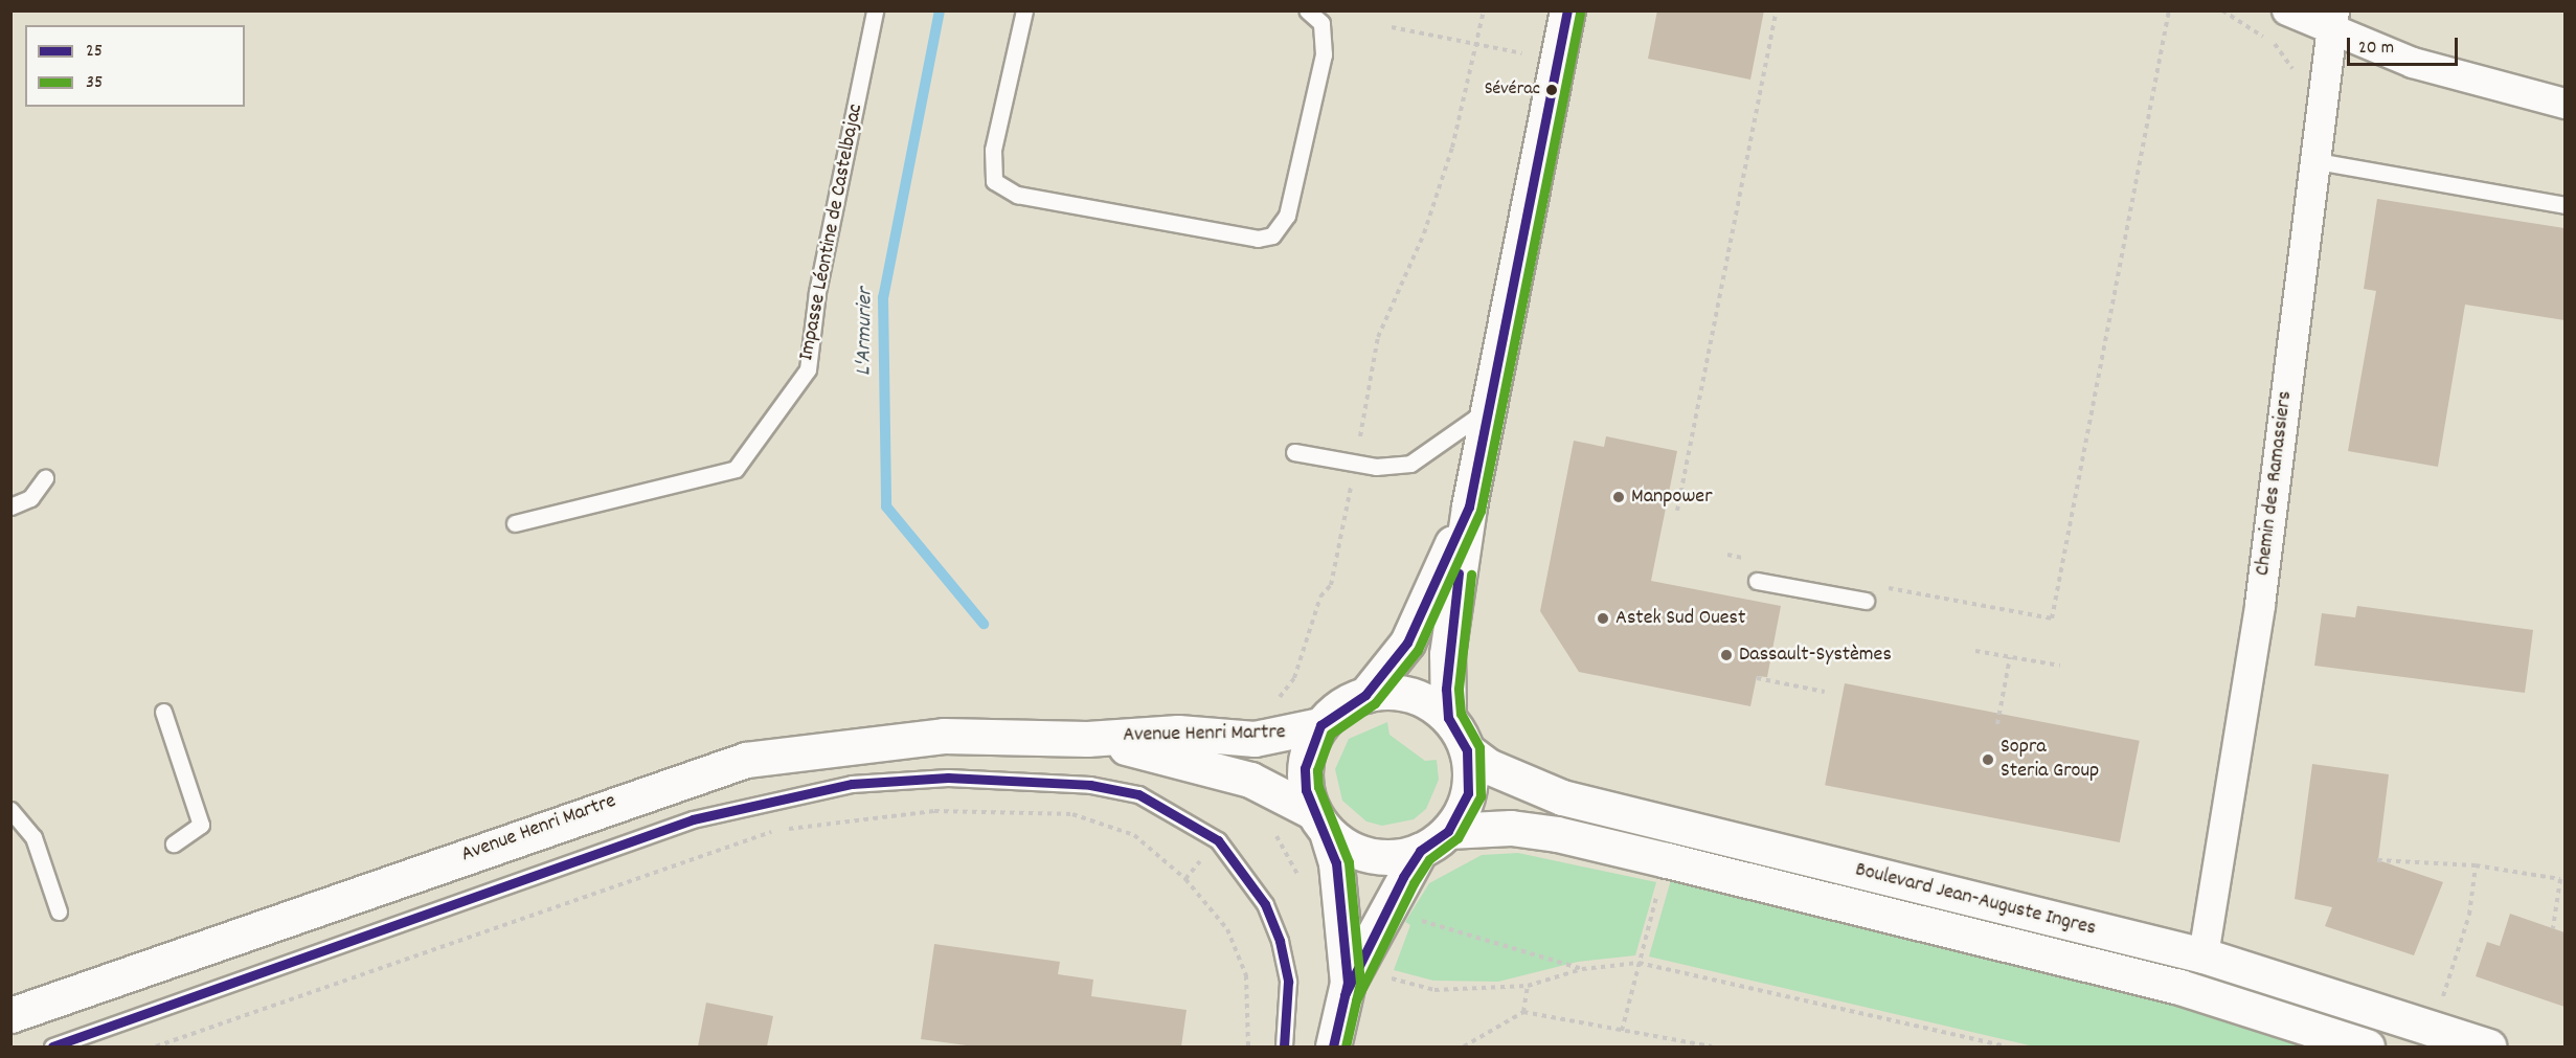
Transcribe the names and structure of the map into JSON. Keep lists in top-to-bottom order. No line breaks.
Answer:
{"streets":{"main road":["Avenue Henri Martre","Boulevard Jean-Auguste Ingres"],"street":["Chemin des Ramassiers"],"lane":["Impasse Léontine de Castelbajac"]},"crossings":[["Chemin des Ramassiers","Boulevard Jean-Auguste Ingres"],["Avenue Henri Martre","Boulevard Jean-Auguste Ingres"]],"water":["L'Armurier"],"places":["Sévérac","Manpower","Astek Sud Ouest","Dassault-Systèmes","Sopra Steria Group"],"lines":["transit line 25","transit line 35"],"legend":["25","35"],"scale_bar":"20 m"}
